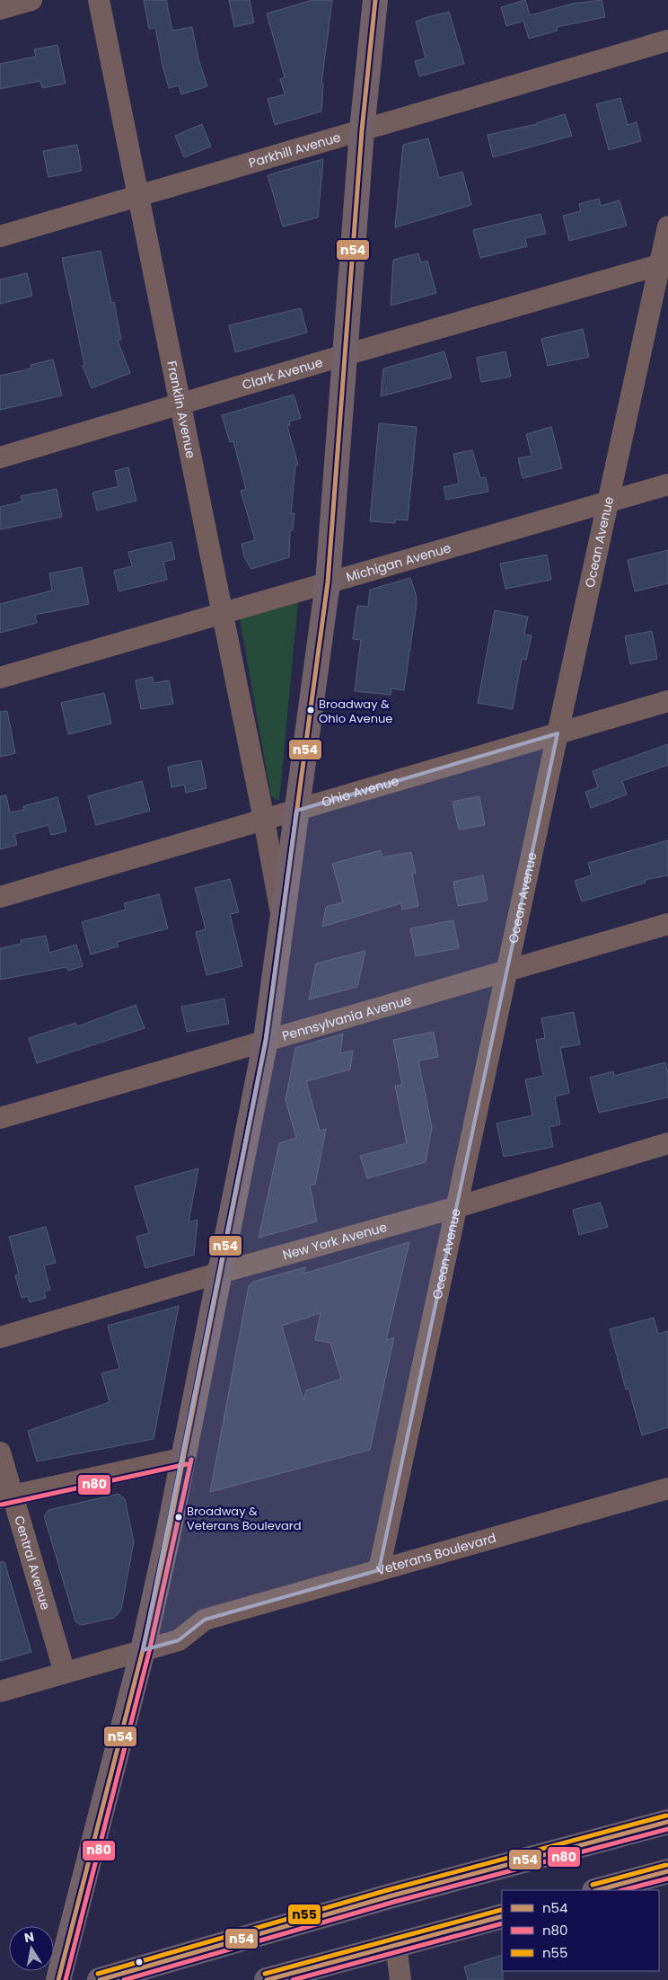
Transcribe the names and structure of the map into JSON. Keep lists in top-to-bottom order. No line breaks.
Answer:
{"streets":{"street":["Parkhill Avenue","Clark Avenue","Franklin Avenue","Ocean Avenue","Michigan Avenue","Ohio Avenue","Pennsylvania Avenue","New York Avenue","Veterans Boulevard","Central Avenue"]},"crossings":[["Parkhill Avenue","Franklin Avenue"],["Clark Avenue","Franklin Avenue"],["Clark Avenue","Ocean Avenue"],["Franklin Avenue","Michigan Avenue"],["Franklin Avenue","Ohio Avenue"],["Ocean Avenue","Michigan Avenue"],["Ocean Avenue","Ohio Avenue"],["Ocean Avenue","Pennsylvania Avenue"],["Ocean Avenue","New York Avenue"],["Ocean Avenue","Veterans Boulevard"]],"places":["Broadway & Ohio Avenue","Broadway & Veterans Boulevard"],"lines":["transit line n54","transit line n80","transit line n55"],"legend":["n54","n80","n55"],"north":"top"}
